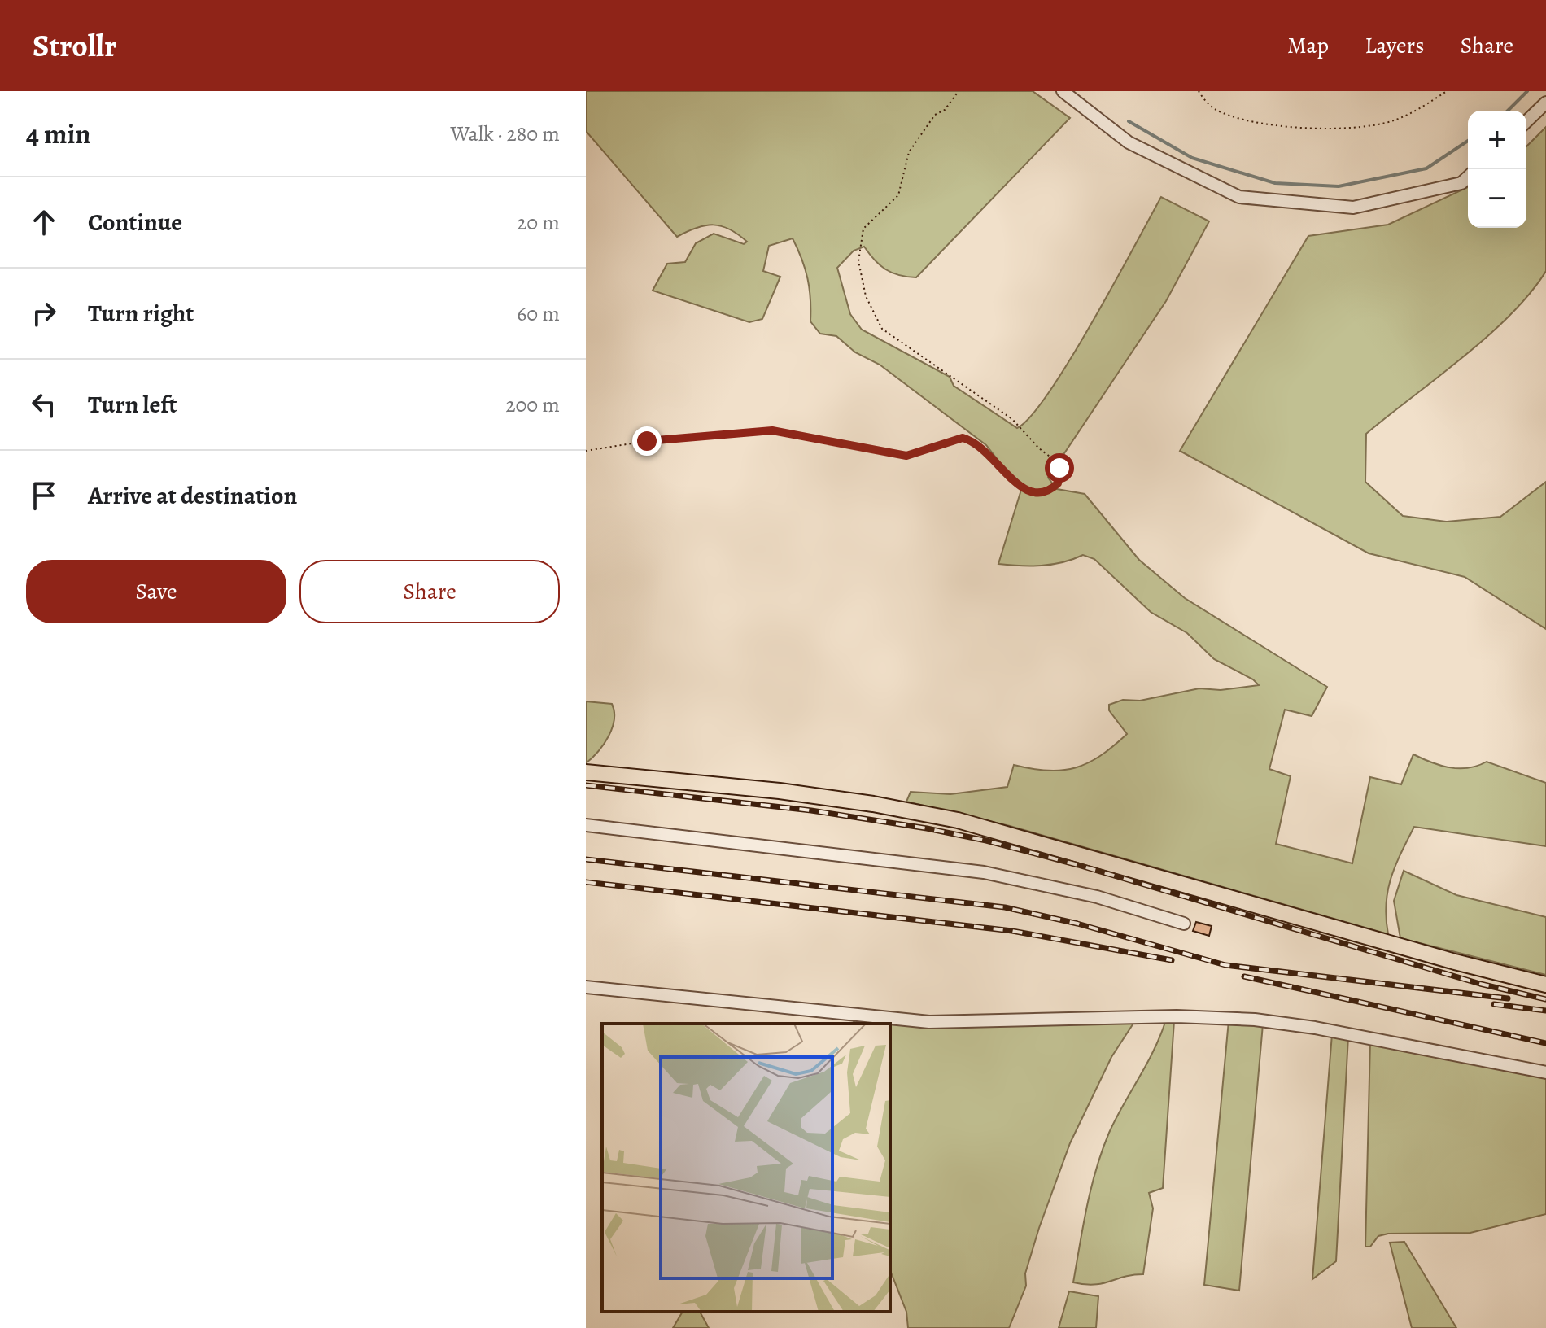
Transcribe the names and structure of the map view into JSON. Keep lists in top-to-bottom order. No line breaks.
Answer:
{"page":{"header":"Strollr","nav":["Map","Layers","Share"],"heading":["4 min","Walk · 280 m"],"map_buttons":["+","−"],"list":[["Continue","20 m"],["Turn right","60 m"],["Turn left","200 m"],"Arrive at destination"],"buttons":["Save","Share"]}}
